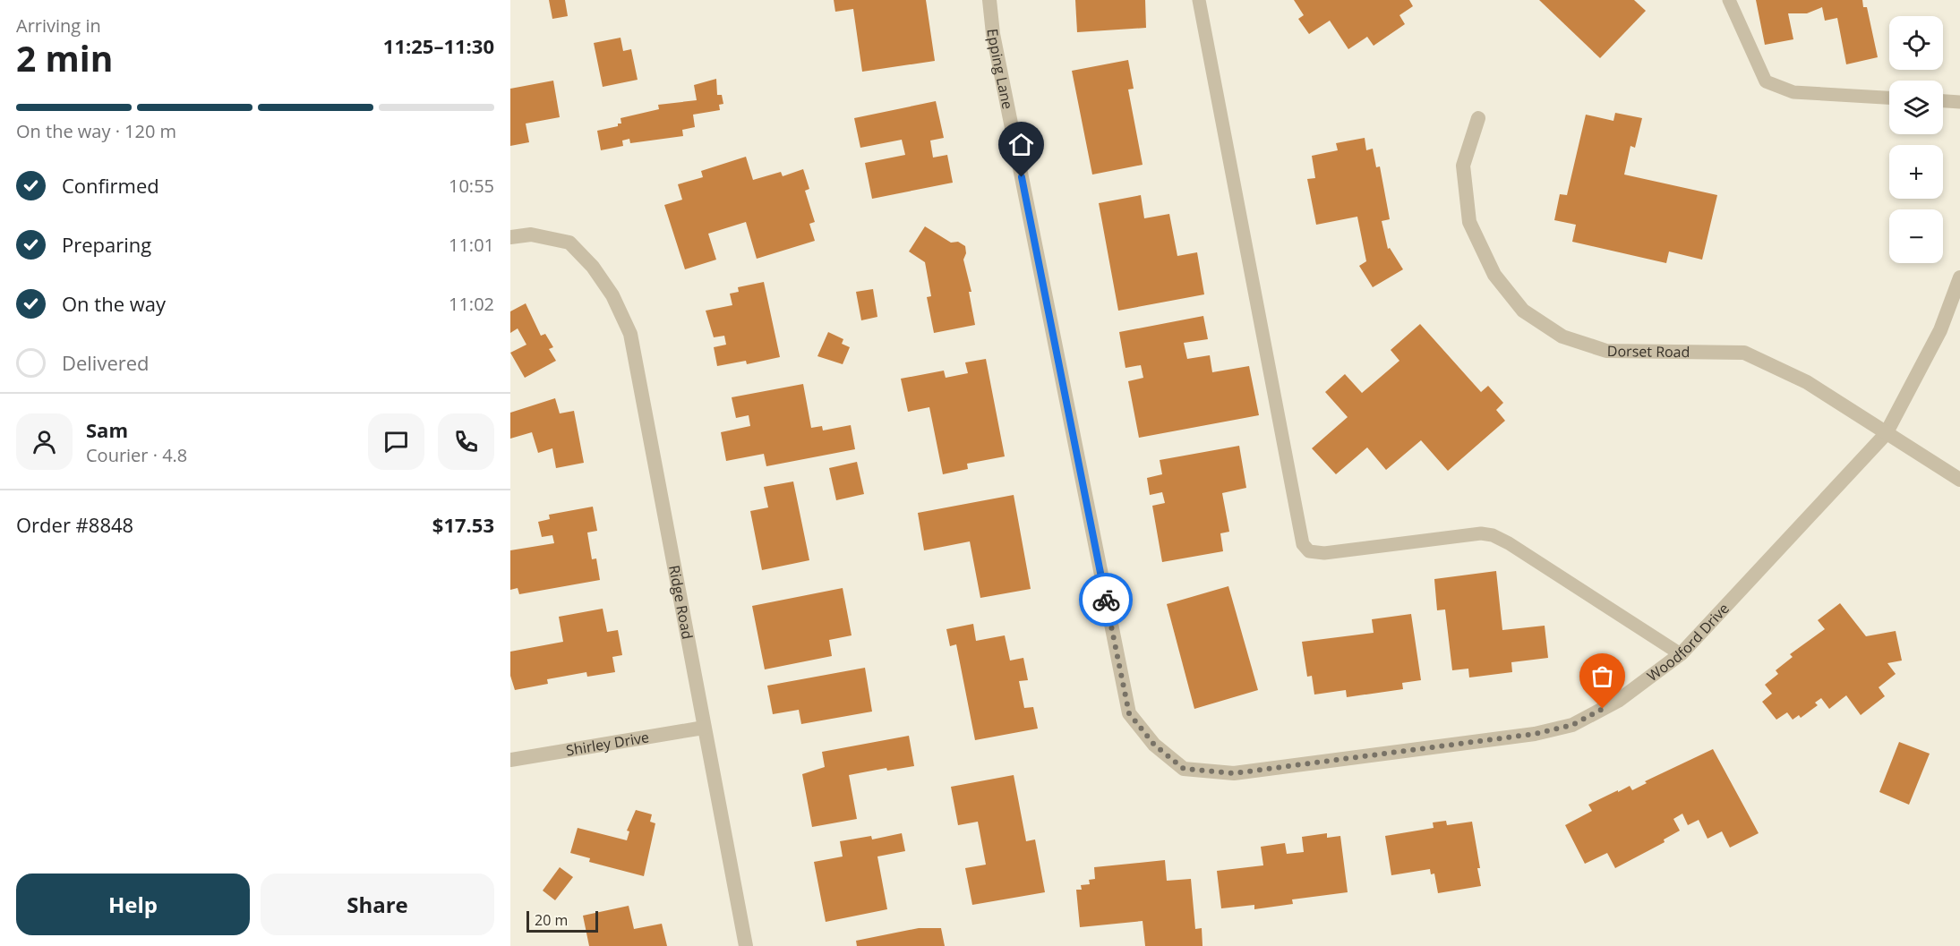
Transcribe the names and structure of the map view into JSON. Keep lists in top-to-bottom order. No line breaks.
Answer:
{"streets":{"street":["Epping Lane","Dorset Road","Ridge Road","Woodford Drive","Shirley Drive"]},"crossings":[["Epping Lane","Woodford Drive"],["Dorset Road","Woodford Drive"],["Ridge Road","Shirley Drive"]],"scale_bar":"20 m","page":{"heading":["2 min","Arriving in","11:25–11:30"],"panel":["Sam","Courier · 4.8","Order #8848","$17.53"],"map_buttons":["+","−"],"bar":"On the way · 120 m","list":[["Confirmed","10:55"],["Preparing","11:01"],["On the way","11:02"],"Delivered"],"buttons":["Help","Share"],"scale":"20 m"}}
